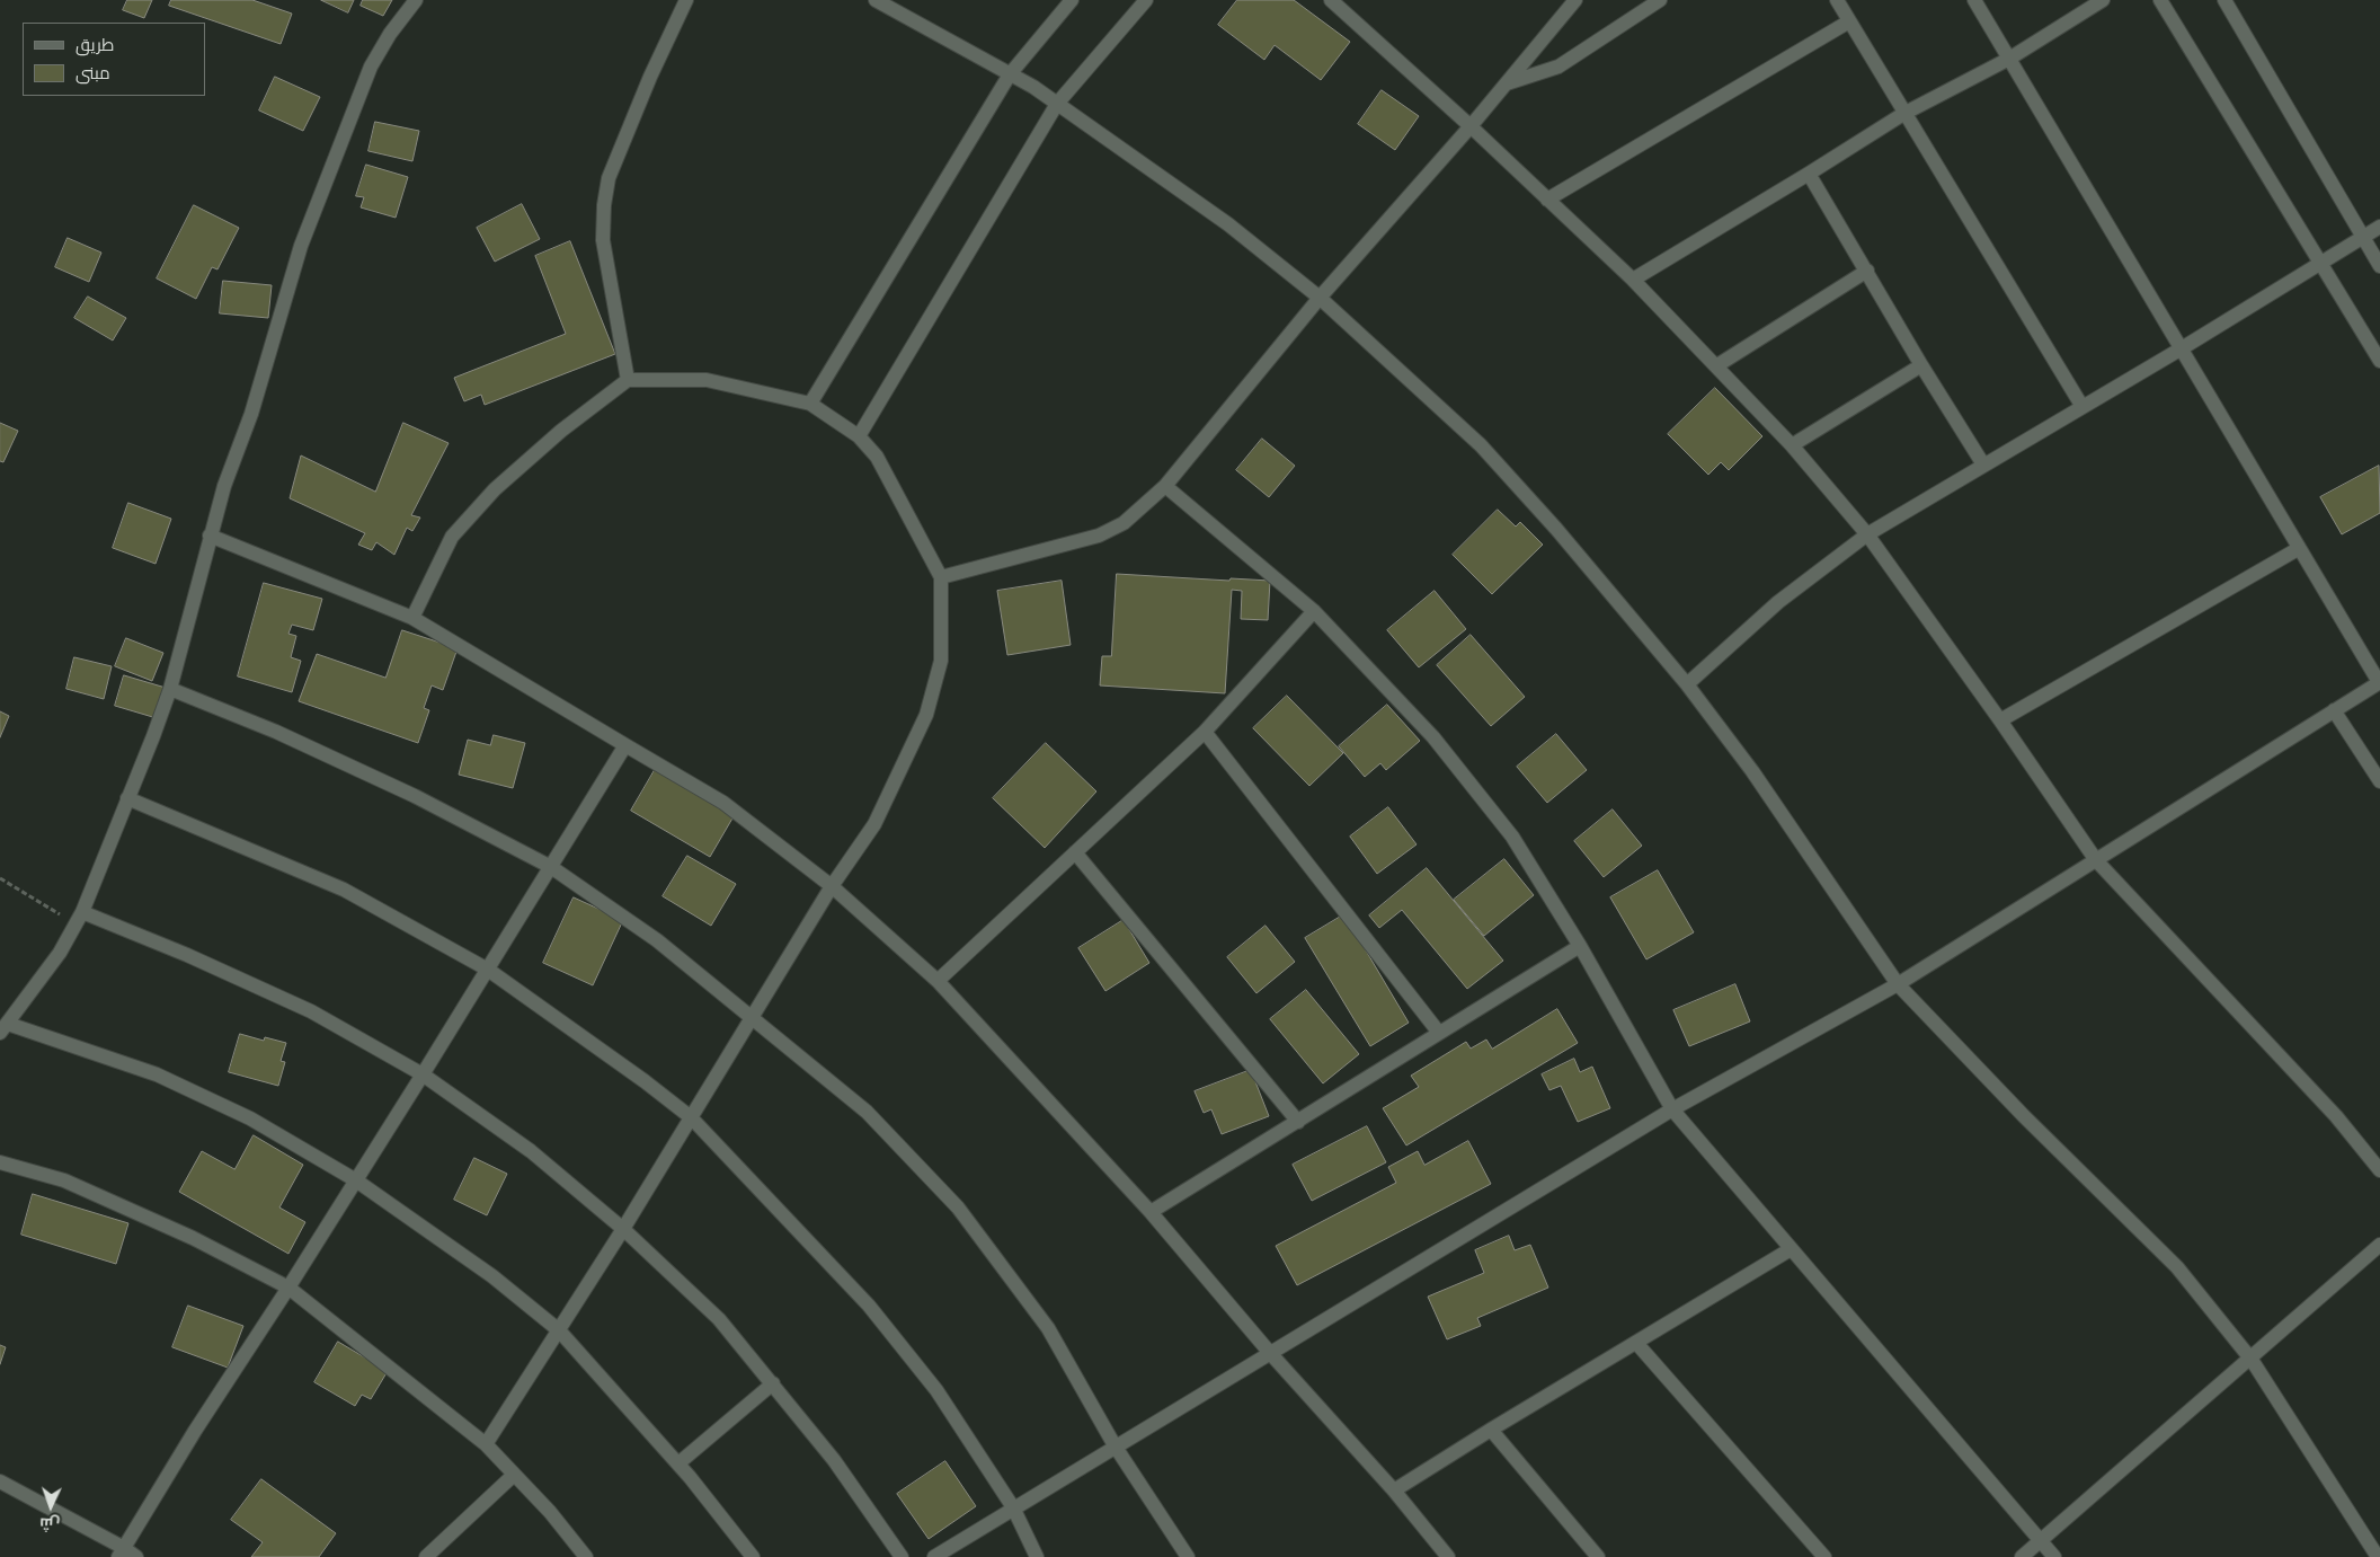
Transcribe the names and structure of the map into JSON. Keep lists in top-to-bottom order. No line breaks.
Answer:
{"legend":["طريق","مبنى"],"north":"bottom"}
